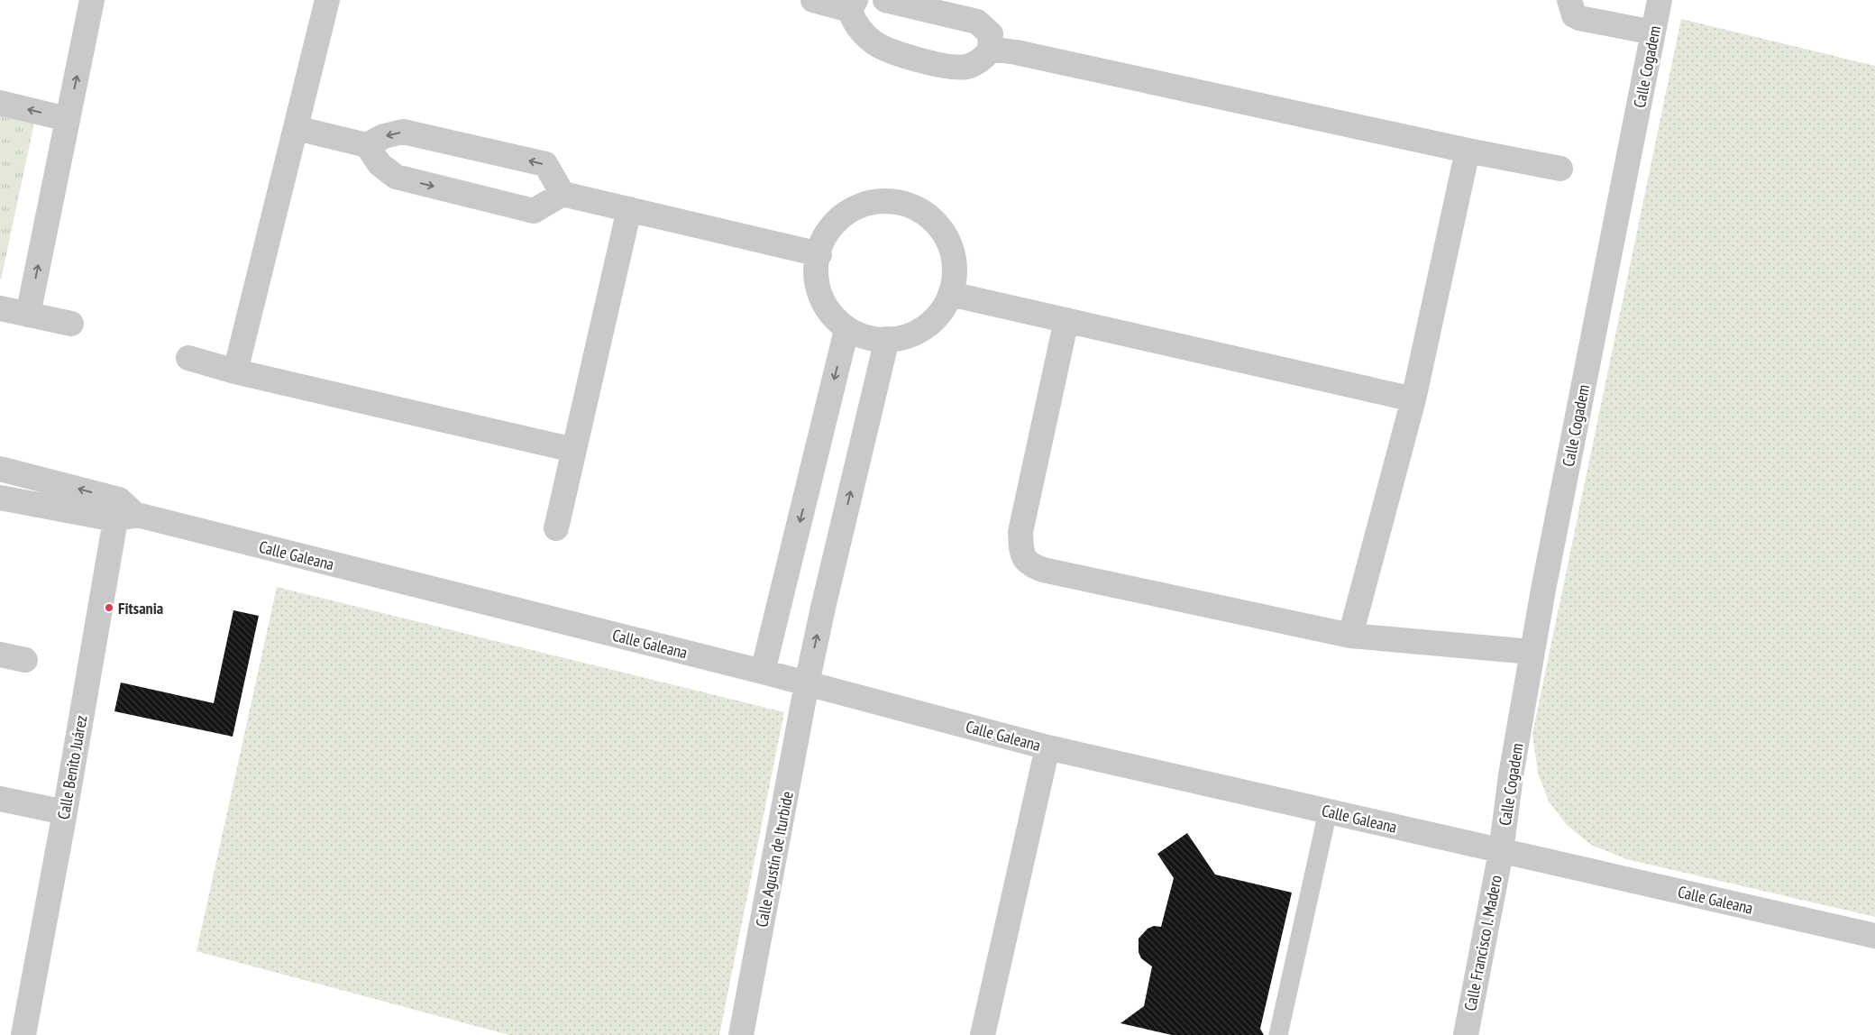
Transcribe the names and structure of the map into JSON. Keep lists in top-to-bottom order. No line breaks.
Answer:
{"streets":{"street":["Calle Cogadem","Calle Galeana","Calle Benito Juárez","Calle Agustín de Iturbide","Calle Francisco I. Madero"]},"crossings":[["Calle Cogadem","Calle Galeana"],["Calle Cogadem","Calle Francisco I. Madero"],["Calle Galeana","Calle Benito Juárez"],["Calle Galeana","Calle Agustín de Iturbide"],["Calle Galeana","Calle Francisco I. Madero"]],"places":["Fitsania"]}
